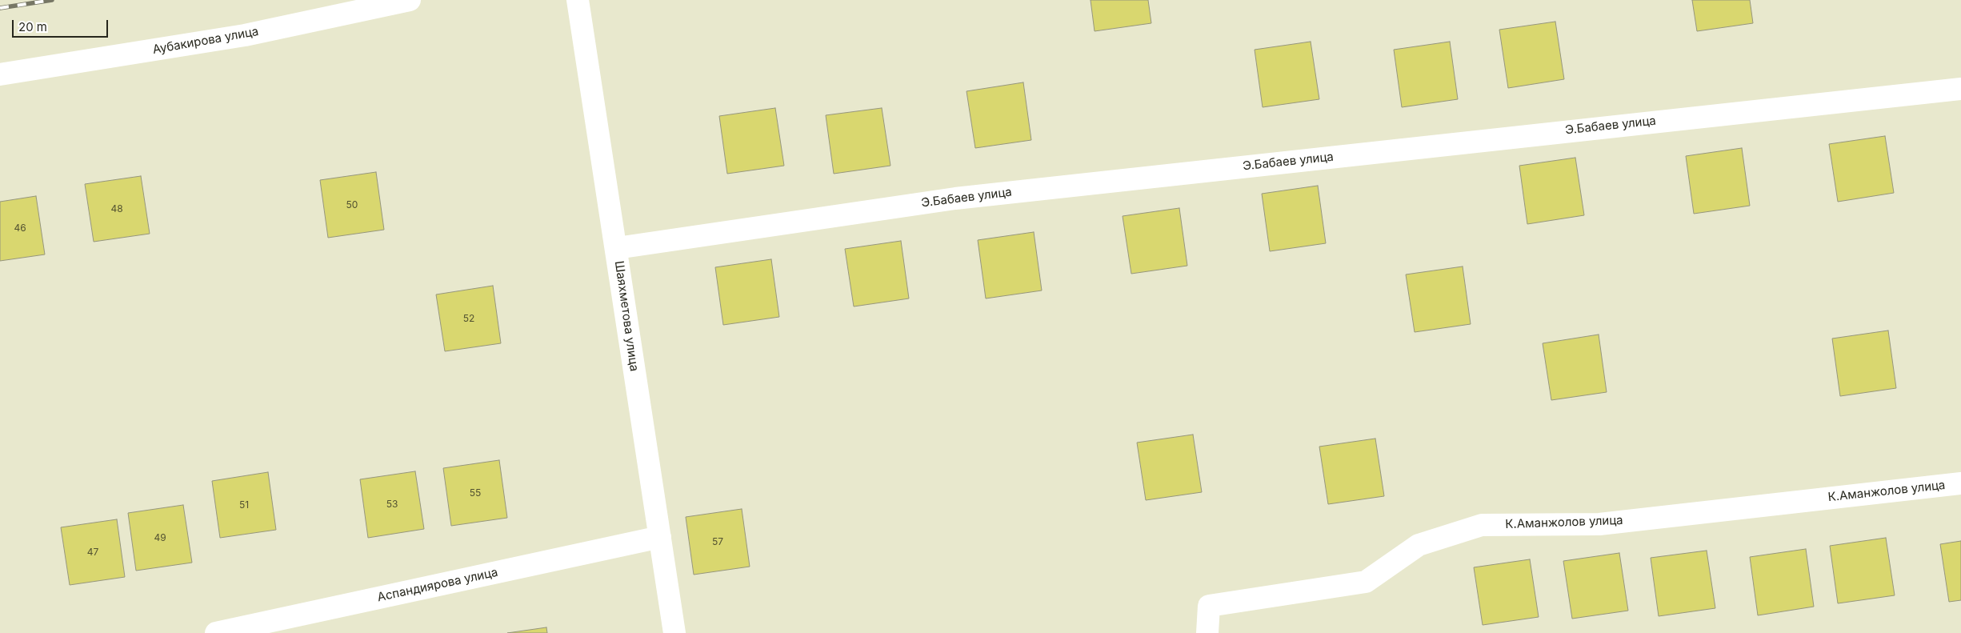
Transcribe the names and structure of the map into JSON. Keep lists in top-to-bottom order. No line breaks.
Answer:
{"streets":{"street":["Аубакирова улица","Э.Бабаев улица","Шаяхметова улица","К.Аманжолов улица","Аспандиярова улица"]},"crossings":[["Э.Бабаев улица","Шаяхметова улица"],["Шаяхметова улица","Аспандиярова улица"]],"house_numbers":["50","48","46","52","55","53","51","49","57","47"],"scale_bar":"20 m"}
